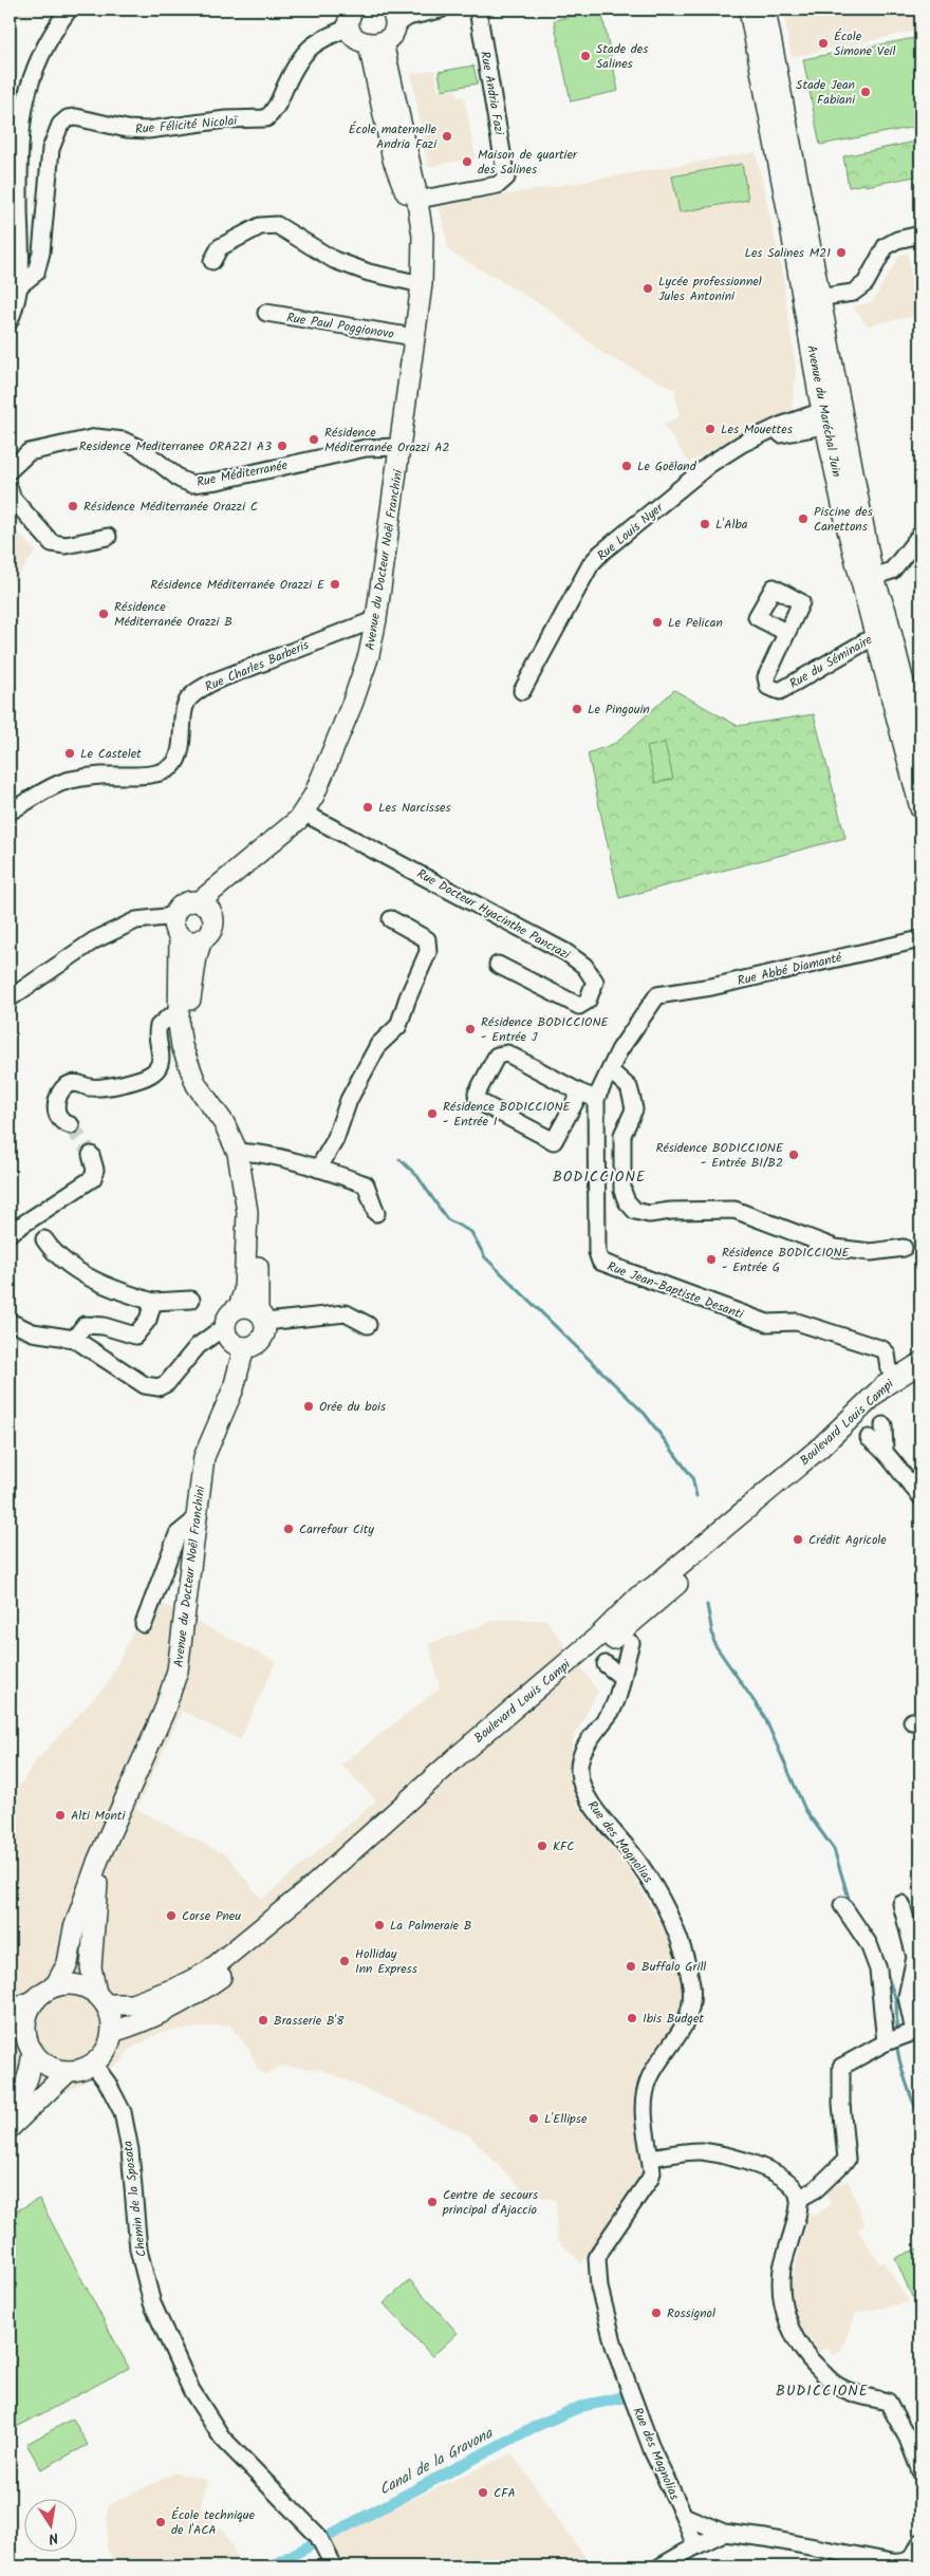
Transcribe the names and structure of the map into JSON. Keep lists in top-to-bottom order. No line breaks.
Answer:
{"streets":{"main road":["Avenue du Maréchal Juin","Avenue du Docteur Noël Franchini","Boulevard Louis Campi"],"street":["Rue Andria Fazi","Rue Félicité Nicolaï","Rue Paul Poggionovo","Rue Méditerranée","Rue Louis Nyer","Rue du Séminaire","Rue Charles Barberis","Rue Docteur Hyacinthe Pancrazi","Rue Abbé Diamanté","Rue Jean-Baptiste Desanti","Rue des Magnolias","Chemin de la Sposata"]},"crossings":[["Rue Andria Fazi","Avenue du Docteur Noël Franchini"],["Rue Paul Poggionovo","Avenue du Docteur Noël Franchini"],["Avenue du Maréchal Juin","Rue Louis Nyer"],["Avenue du Maréchal Juin","Rue du Séminaire"],["Rue Méditerranée","Avenue du Docteur Noël Franchini"],["Avenue du Docteur Noël Franchini","Rue Charles Barberis"],["Avenue du Docteur Noël Franchini","Rue Docteur Hyacinthe Pancrazi"],["Avenue du Docteur Noël Franchini","Boulevard Louis Campi"],["Avenue du Docteur Noël Franchini","Chemin de la Sposata"],["Rue Abbé Diamanté","Rue Jean-Baptiste Desanti"],["Boulevard Louis Campi","Chemin de la Sposata"]],"districts":["BODICCIONE","BUDICCIONE"],"water":["Canal de la Gravona"],"places":["École Simone Veil","Stade des Salines","Stade Jean Fabiani","École maternelle Andria Fazi","Maison de quartier des Salines","Les Salines M21","Lycée professionnel Jules Antonini","Les Mouettes","Résidence Méditerranée Orazzi A2","Residence Mediterranee ORAZZI A3","Le Goëland","Résidence Méditerranée Orazzi C","Piscine des Canettons","L'Alba","Résidence Méditerranée Orazzi E","Résidence Méditerranée Orazzi B","Le Pelican","Le Pingouin","Le Castelet","Les Narcisses","Résidence BODICCIONE - Entrée J","Résidence BODICCIONE - Entrée I","Résidence BODICCIONE - Entrée B1/B2","Résidence BODICCIONE - Entrée G","Orée du bois","Carrefour City","Crédit Agricole","Alti Monti","KFC","Corse Pneu","La Palmeraie B","Holliday Inn Express","Buffalo Grill","Ibis Budget","Brasserie B'8","L'Ellipse","Centre de secours principal d'Ajaccio","Rossignol","CFA","École technique de l'ACA"],"north":"bottom"}
